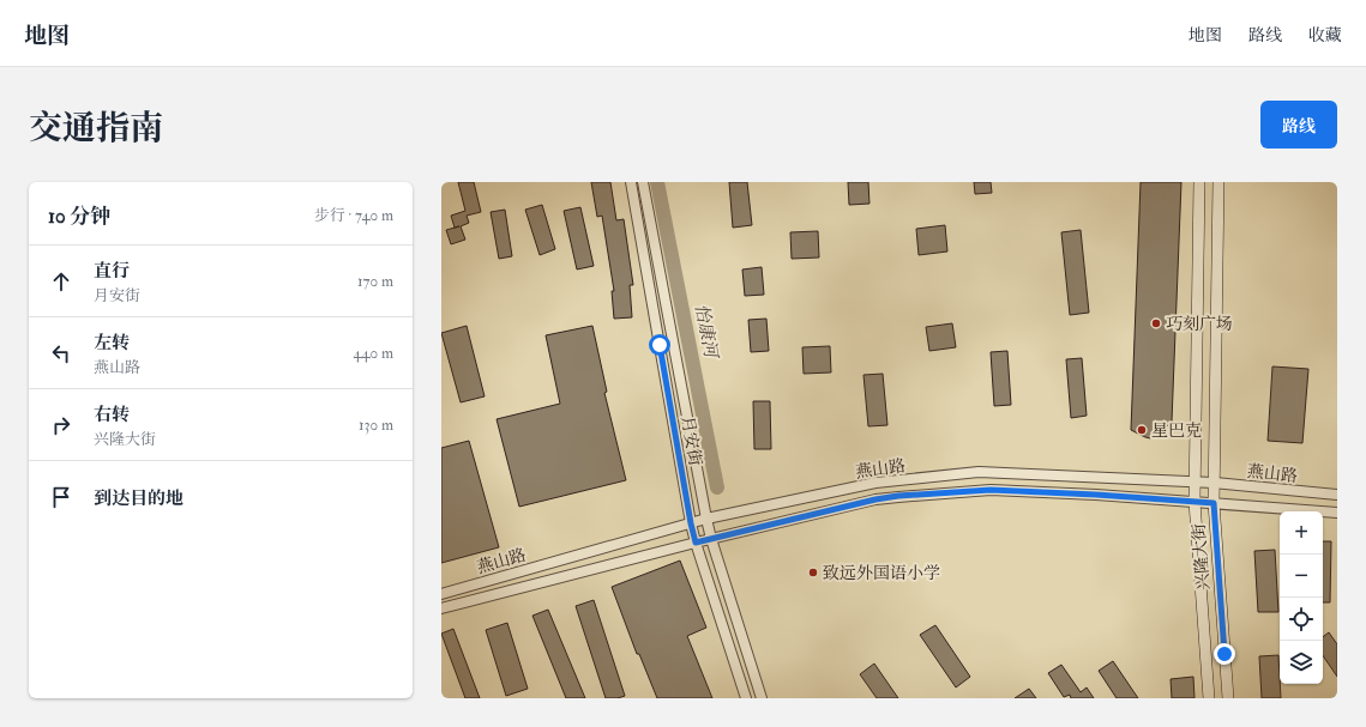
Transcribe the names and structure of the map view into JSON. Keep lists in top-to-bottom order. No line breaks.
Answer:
{"streets":{"main road":["兴隆大街"],"street":["月安街","燕山路"]},"crossings":[["月安街","燕山路"],["燕山路","兴隆大街"]],"water":["怡康河"],"places":["巧刻广场","星巴克","致远外国语小学"],"page":{"header":"地图","nav":["地图","路线","收藏"],"title":"交通指南","buttons":"路线","heading":["10 分钟","步行 · 740 m"],"list":[["直行","月安街","170 m"],["左转","燕山路","440 m"],["右转","兴隆大街","130 m"],"到达目的地"],"map_buttons":["+","−"]}}
